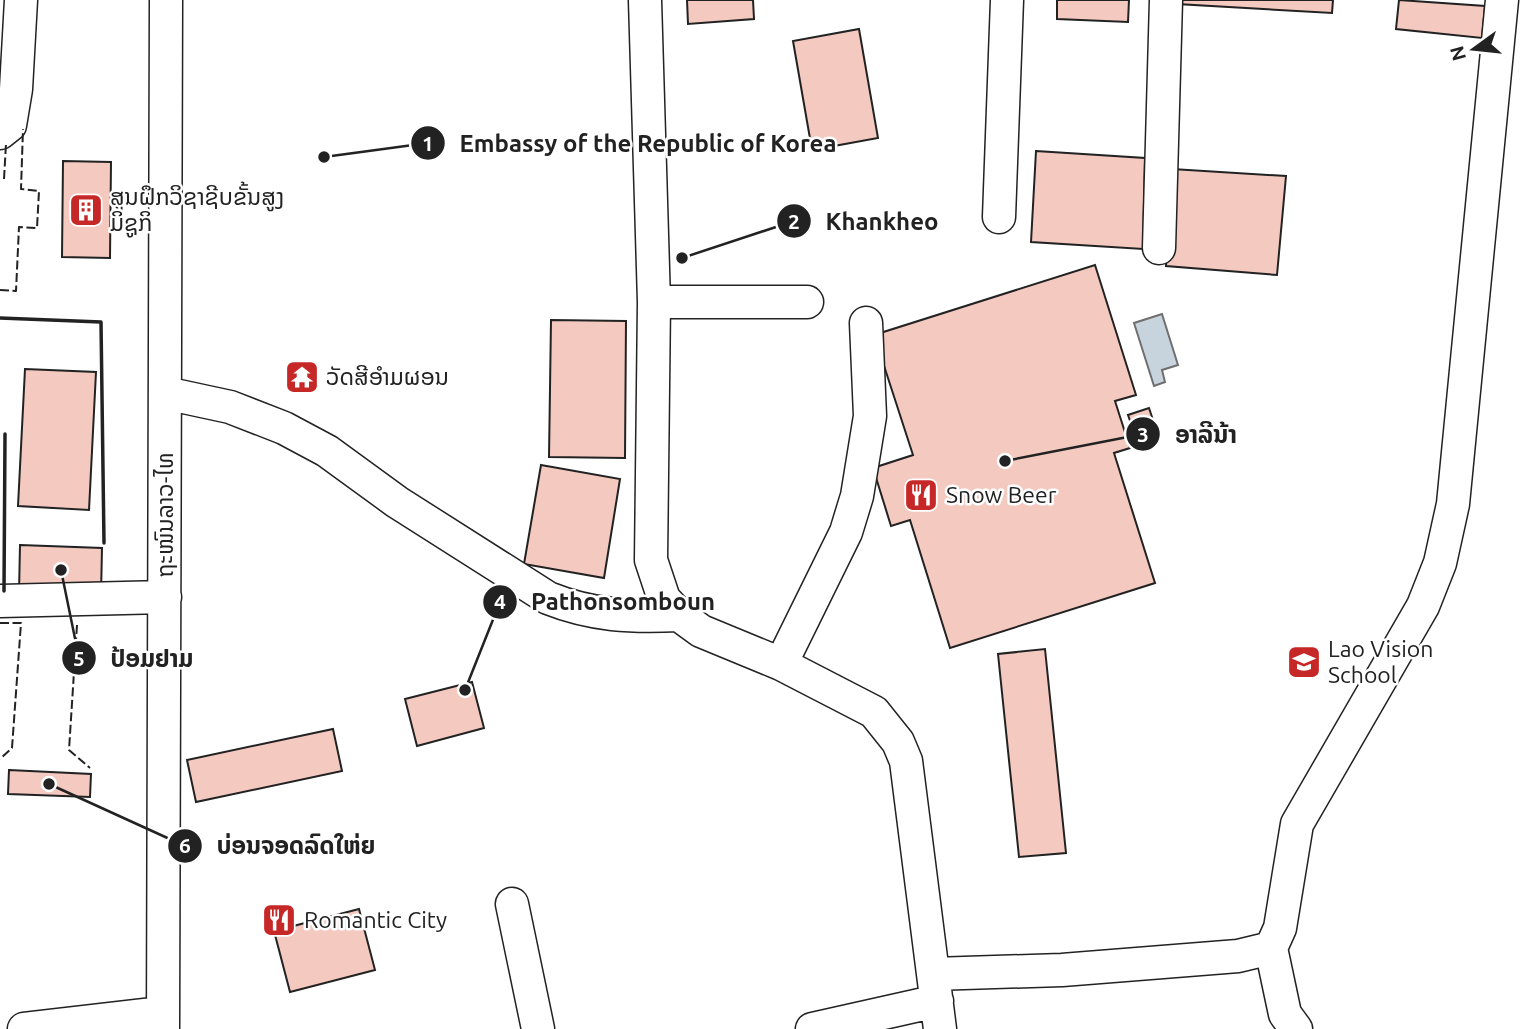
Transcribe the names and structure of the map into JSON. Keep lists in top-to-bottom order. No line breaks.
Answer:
{"streets":{"street":["ຖະໜົນລາວ-ໄທ"]},"places":{"other":["Embassy of the Republic of Korea","Khankheo","ອາລີນ້າ","ປ້ອມຢາມ","Pathonsomboun","ບ່ອນຈອດລົດໃຫ່ຍ"],"building":["ສູນຝຶກວິຊາຊີບຂັ້ນສູງ ມິຊູກິ"],"temple":["ວັດສີອຳມຜອນ"],"restaurant":["Snow Beer","Romantic City"],"school or university":["Lao Vision School"]},"north":"left"}
